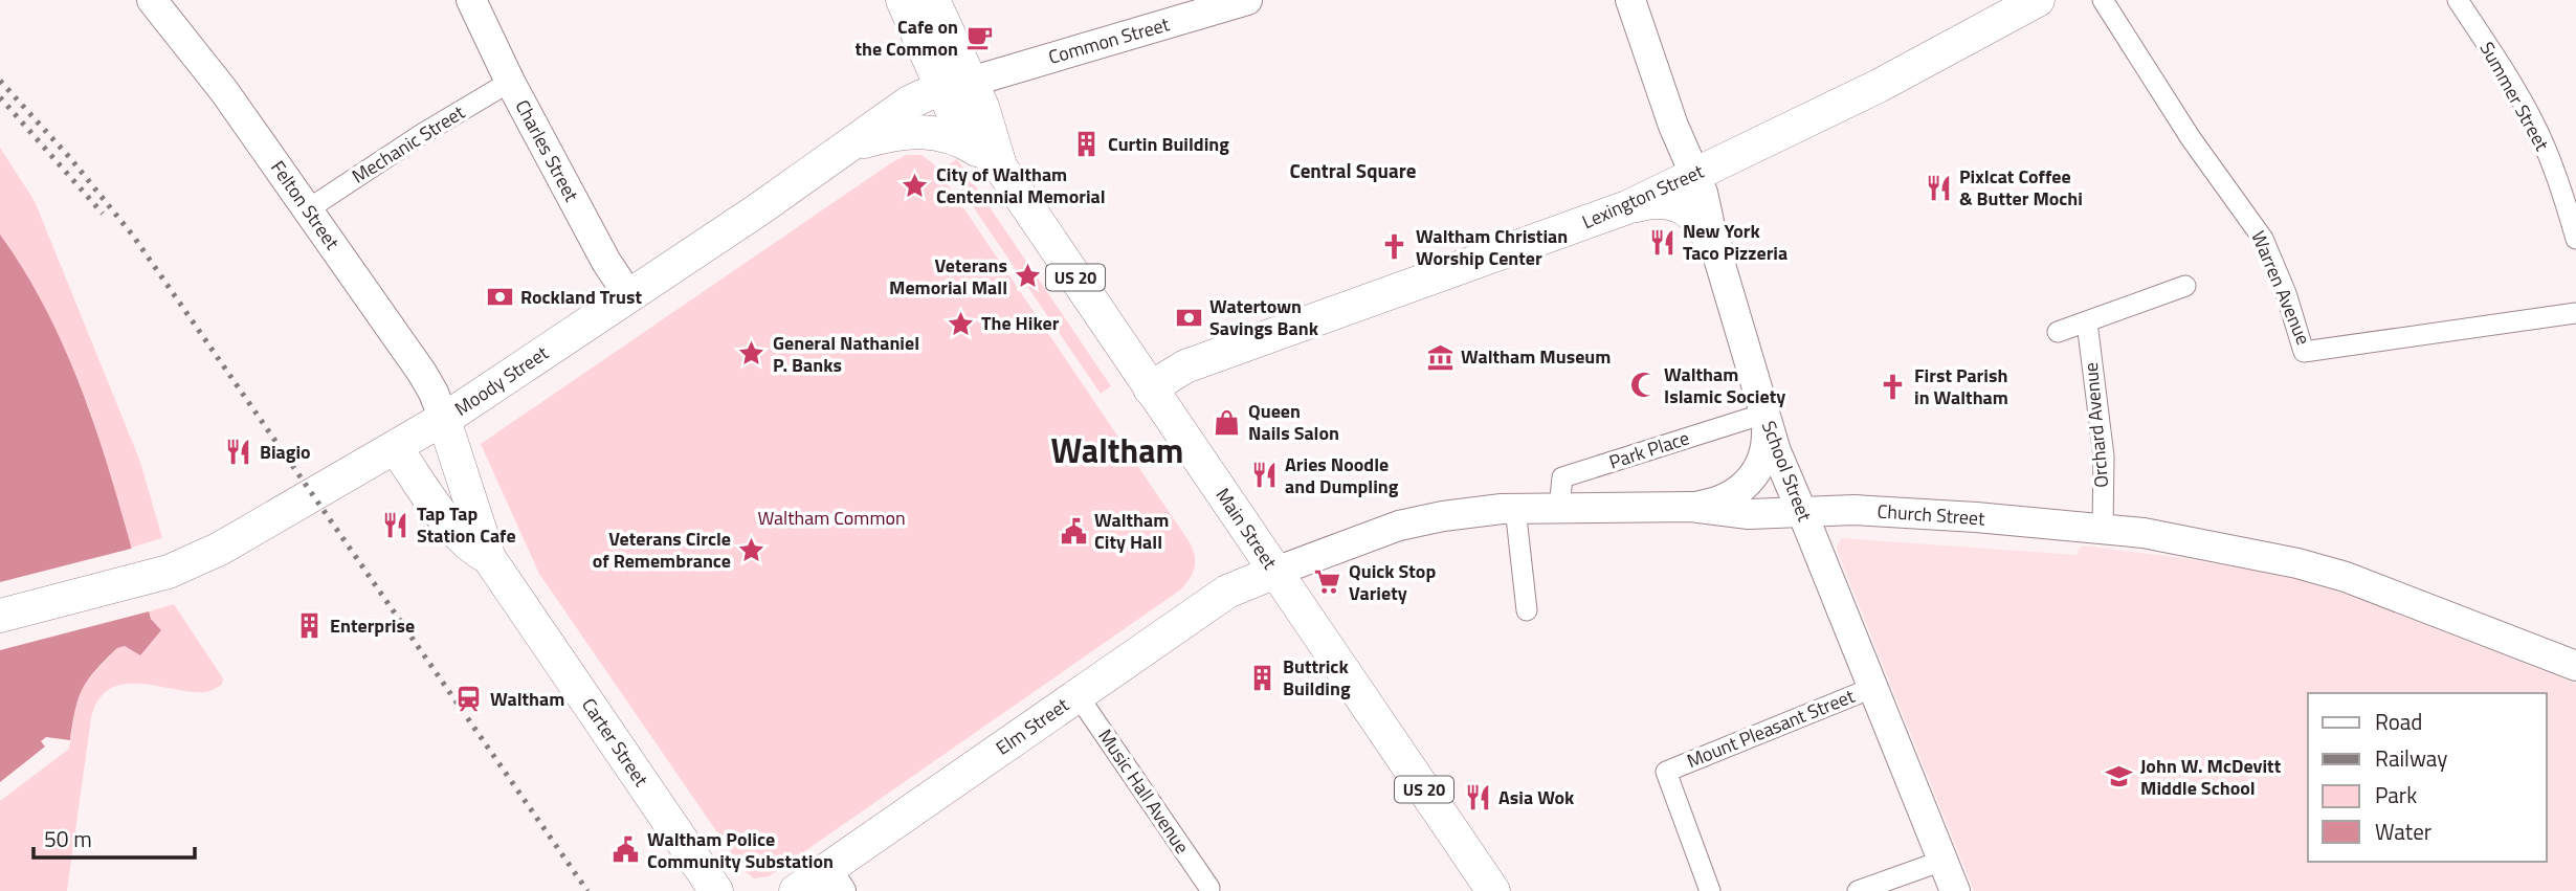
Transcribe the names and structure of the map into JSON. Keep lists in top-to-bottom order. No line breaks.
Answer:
{"streets":{"main road":["Lexington Street","US 20","Moody Street","Main Street","Elm Street","Carter Street"],"street":["Common Street","Summer Street","Mechanic Street","Charles Street","Felton Street","Warren Avenue","Orchard Avenue","Park Place","School Street","Church Street","Mount Pleasant Street","Music Hall Avenue"]},"crossings":[["Common Street","Moody Street"],["Common Street","Main Street"],["Mechanic Street","Charles Street"],["Mechanic Street","Felton Street"],["Charles Street","Moody Street"],["Lexington Street","School Street"],["Lexington Street","Main Street"],["Felton Street","Moody Street"],["Felton Street","Carter Street"],["Moody Street","Main Street"],["Moody Street","Carter Street"],["Orchard Avenue","Church Street"],["Park Place","School Street"],["Park Place","Church Street"],["School Street","Church Street"],["School Street","Mount Pleasant Street"],["Church Street","Main Street"],["Church Street","Elm Street"],["Main Street","Elm Street"],["Elm Street","Music Hall Avenue"]],"districts":["Central Square","Waltham"],"parks":["Waltham Common"],"places":{"cafe":["Cafe on the Common"],"building":["Curtin Building","Enterprise","Buttrick Building"],"place":["City of Waltham Centennial Memorial","Veterans Memorial Mall","The Hiker","General Nathaniel P. Banks","Veterans Circle of Remembrance"],"restaurant":["Pixlcat Coffee & Butter Mochi","New York Taco Pizzeria","Biagio","Aries Noodle and Dumpling","Tap Tap Station Cafe","Asia Wok"],"church":["Waltham Christian Worship Center","First Parish in Waltham"],"bank":["Rockland Trust","Watertown Savings Bank"],"museum":["Waltham Museum"],"mosque":["Waltham Islamic Society"],"shop":["Queen Nails Salon"],"public building":["Waltham City Hall","Waltham Police Community Substation"],"supermarket":["Quick Stop Variety"],"station":["Waltham"],"school or university":["John W. McDevitt Middle School"]},"legend":["Road","Railway","Park","Water"],"scale_bar":"50 m"}
